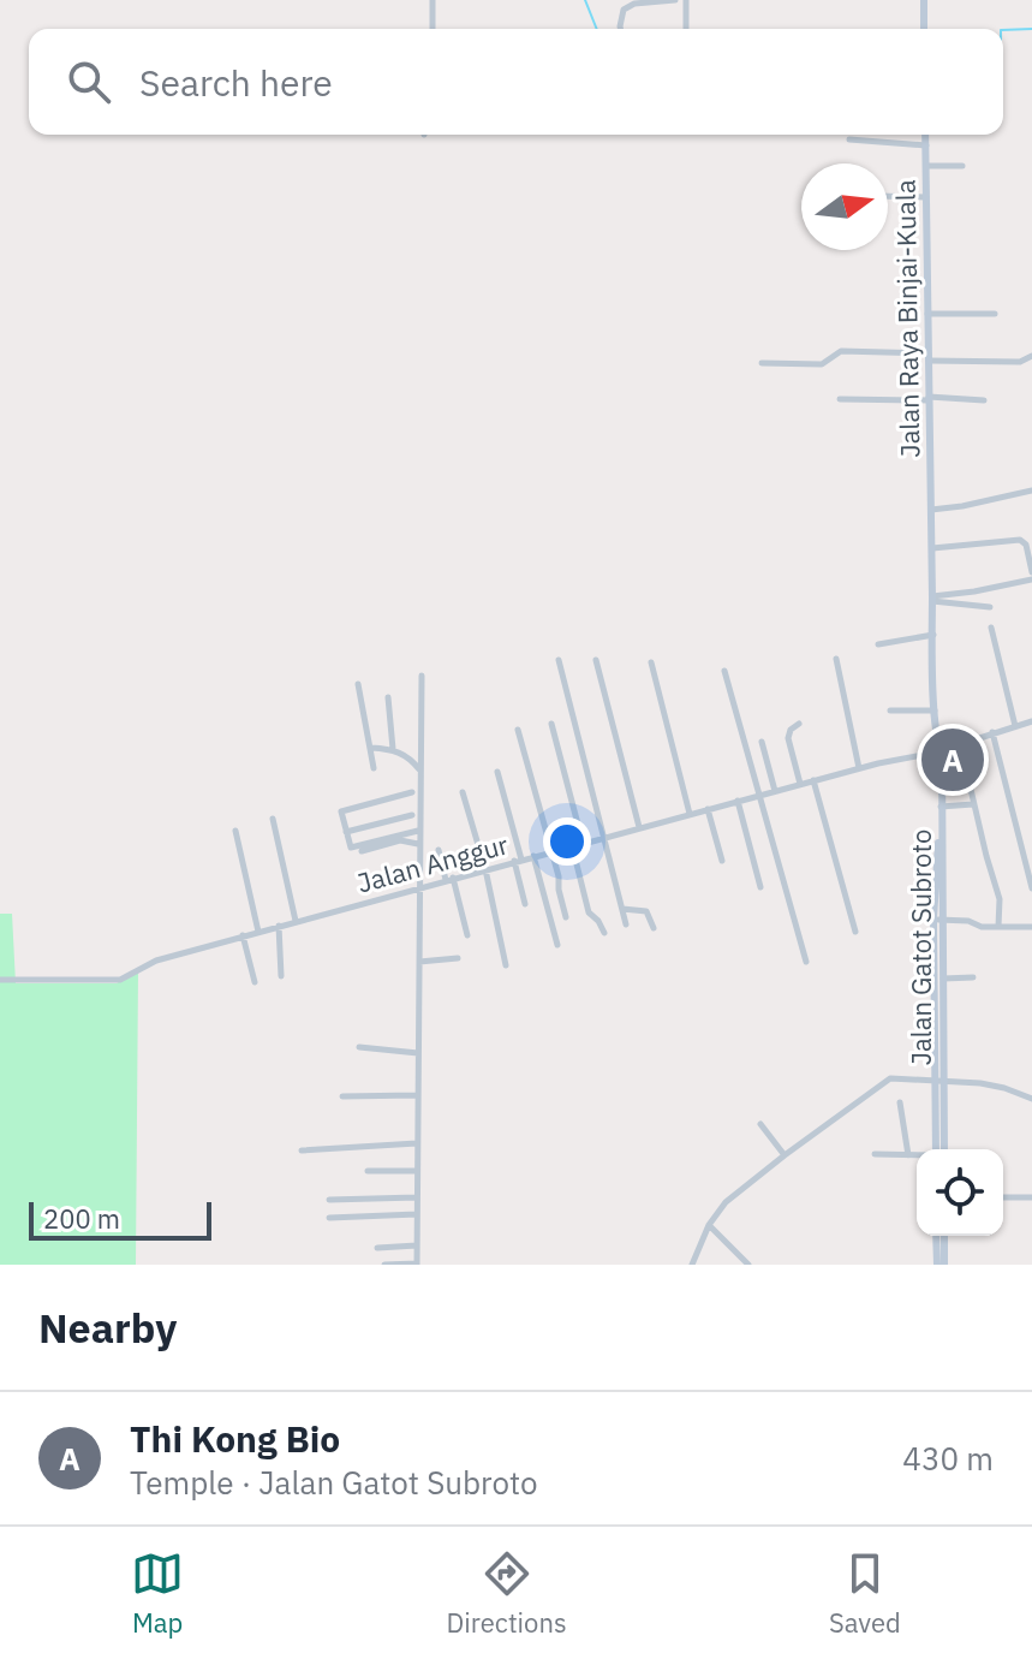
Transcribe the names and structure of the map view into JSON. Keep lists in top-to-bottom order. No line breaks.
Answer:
{"streets":{"main road":["Jalan Raya Binjai-Kuala","Jalan Gatot Subroto"],"street":["Jalan Anggur"]},"crossings":[["Jalan Raya Binjai-Kuala","Jalan Gatot Subroto"],["Jalan Anggur","Jalan Gatot Subroto"]],"scale_bar":"200 m","north":"right","page":{"search":"Search here","pins":"A","scale":"200 m","heading":"Nearby","list":[{"mark":"A","name":"Thi Kong Bio","note":"Temple · Jalan Gatot Subroto","value":"430 m"}],"nav":["Map","Directions","Saved"]}}
